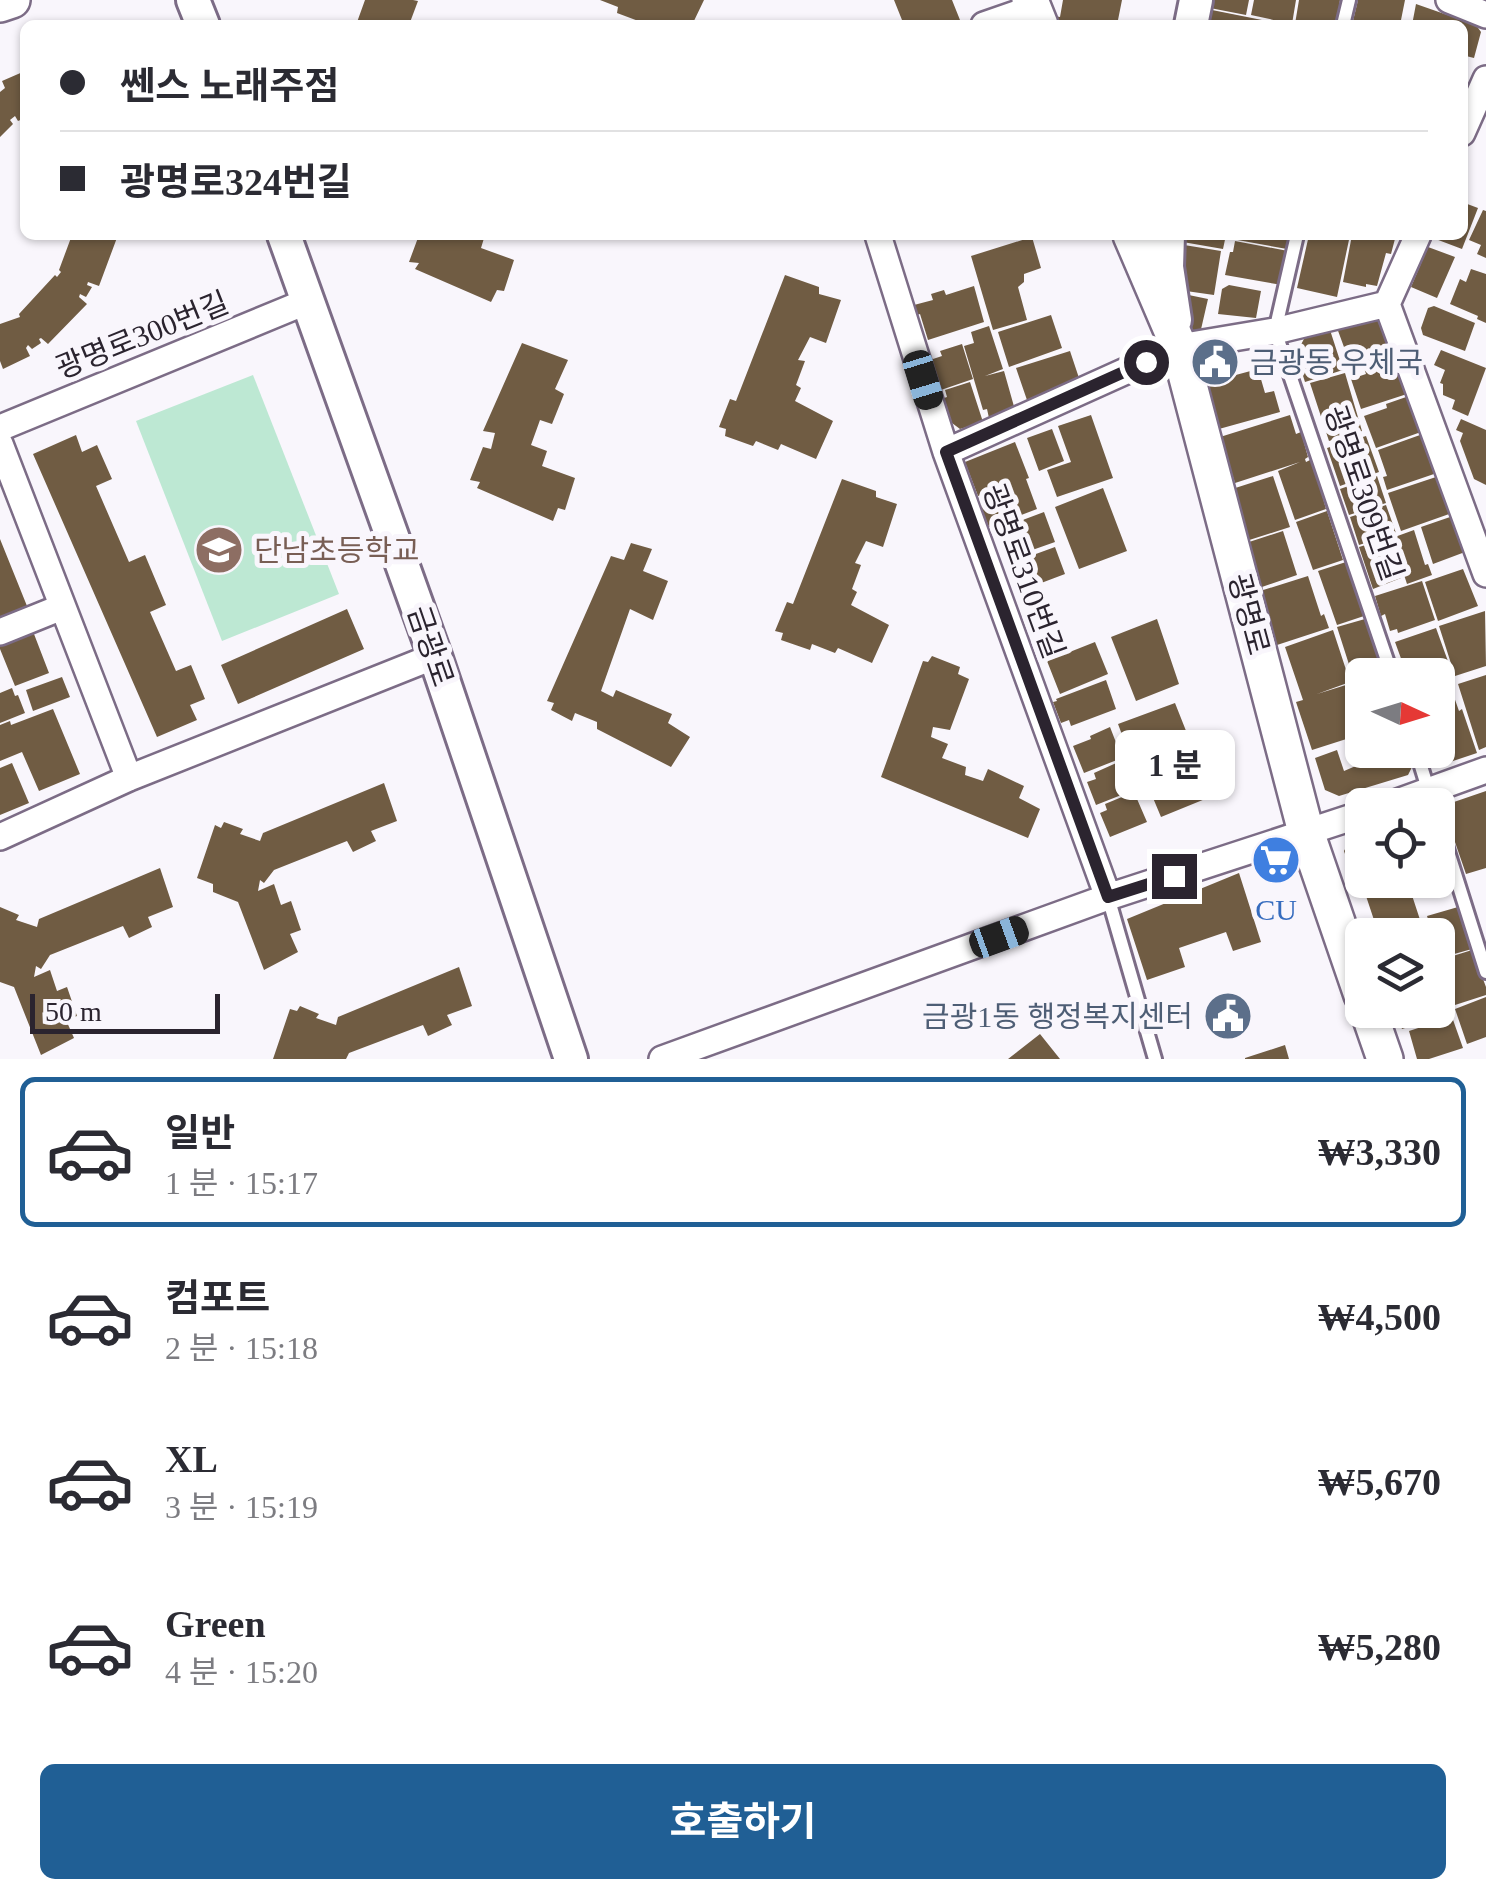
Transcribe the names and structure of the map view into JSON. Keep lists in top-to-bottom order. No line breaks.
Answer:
{"streets":{"main road":["광명로"],"street":["광명로300번길","광명로310번길","금광로"],"lane":["광명로309번길"]},"crossings":[["광명로300번길","금광로"]],"places":{"public building":["금광동 우체국","금광1동 행정복지센터"],"school or university":["단남초등학교"],"supermarket":["CU"]},"scale_bar":"50 m","north":"right","page":{"banner":["쎈스 노래주점","광명로324번길"],"bubble":"1 분","scale":"50 m","list":[{"name":"일반","note":"1 분 · 15:17","value":"₩3,330"},{"name":"컴포트","note":"2 분 · 15:18","value":"₩4,500"},{"name":"XL","note":"3 분 · 15:19","value":"₩5,670"},{"name":"Green","note":"4 분 · 15:20","value":"₩5,280"}],"buttons":"호출하기"}}
